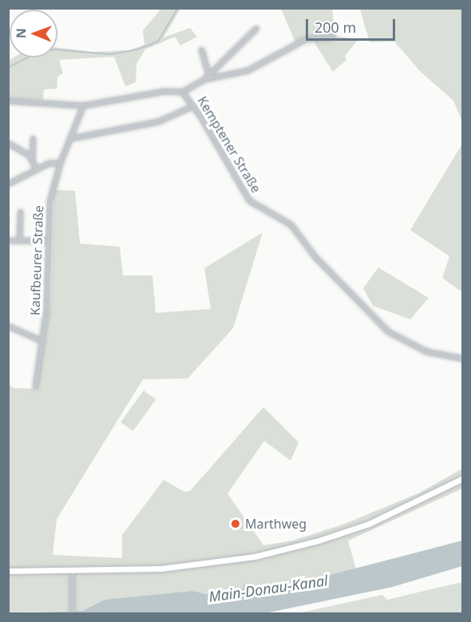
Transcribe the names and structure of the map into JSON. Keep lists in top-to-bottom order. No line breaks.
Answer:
{"streets":{"street":["Kemptener Straße","Kaufbeurer Straße"]},"crossings":[["Kemptener Straße","Kaufbeurer Straße"]],"water":["Main-Donau-Kanal"],"places":["Marthweg"],"scale_bar":"200 m","north":"left"}
